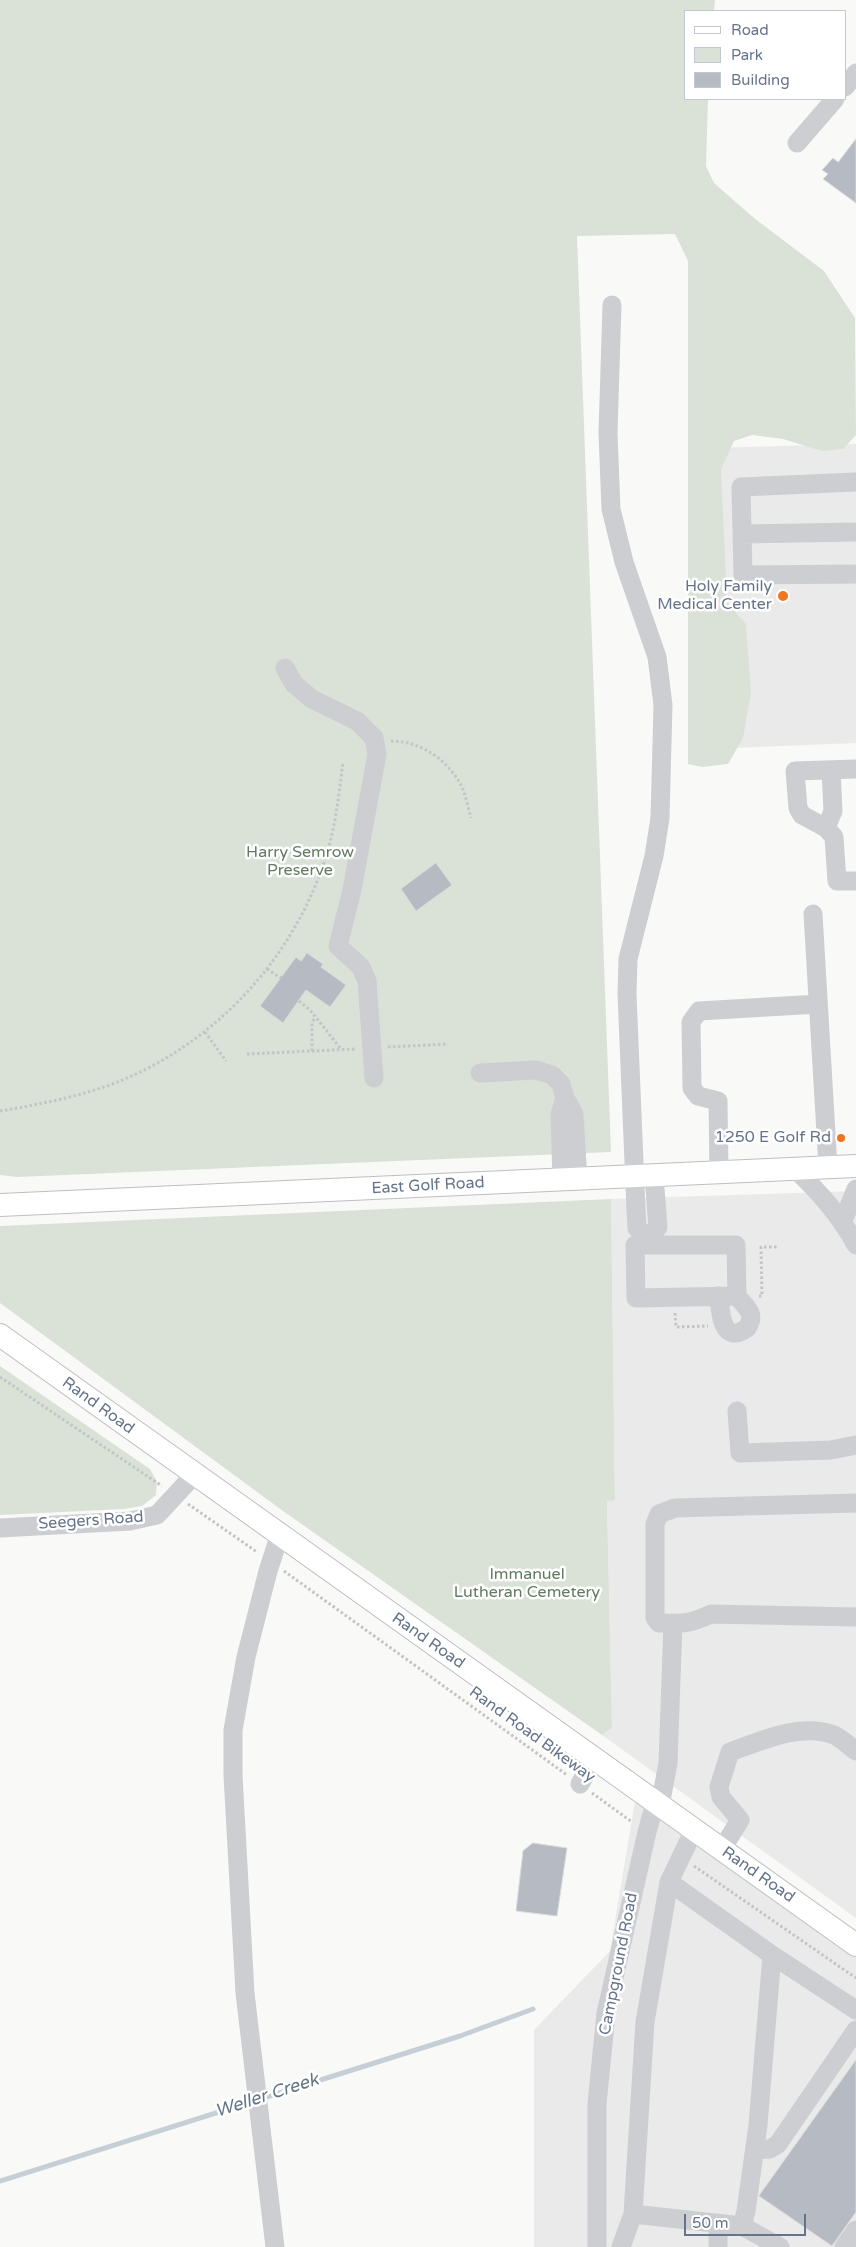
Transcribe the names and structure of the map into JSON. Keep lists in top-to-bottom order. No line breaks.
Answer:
{"streets":{"main road":["East Golf Road","Rand Road"],"street":["Seegers Road","Campground Road"],"path":["Rand Road Bikeway"]},"crossings":[["Rand Road","Seegers Road"],["Rand Road","Campground Road"],["Rand Road Bikeway","Campground Road"]],"water":["Weller Creek"],"parks":["Harry Semrow Preserve","Immanuel Lutheran Cemetery"],"places":["Holy Family Medical Center","1250 E Golf Rd"],"legend":["Road","Park","Building"],"scale_bar":"50 m"}
